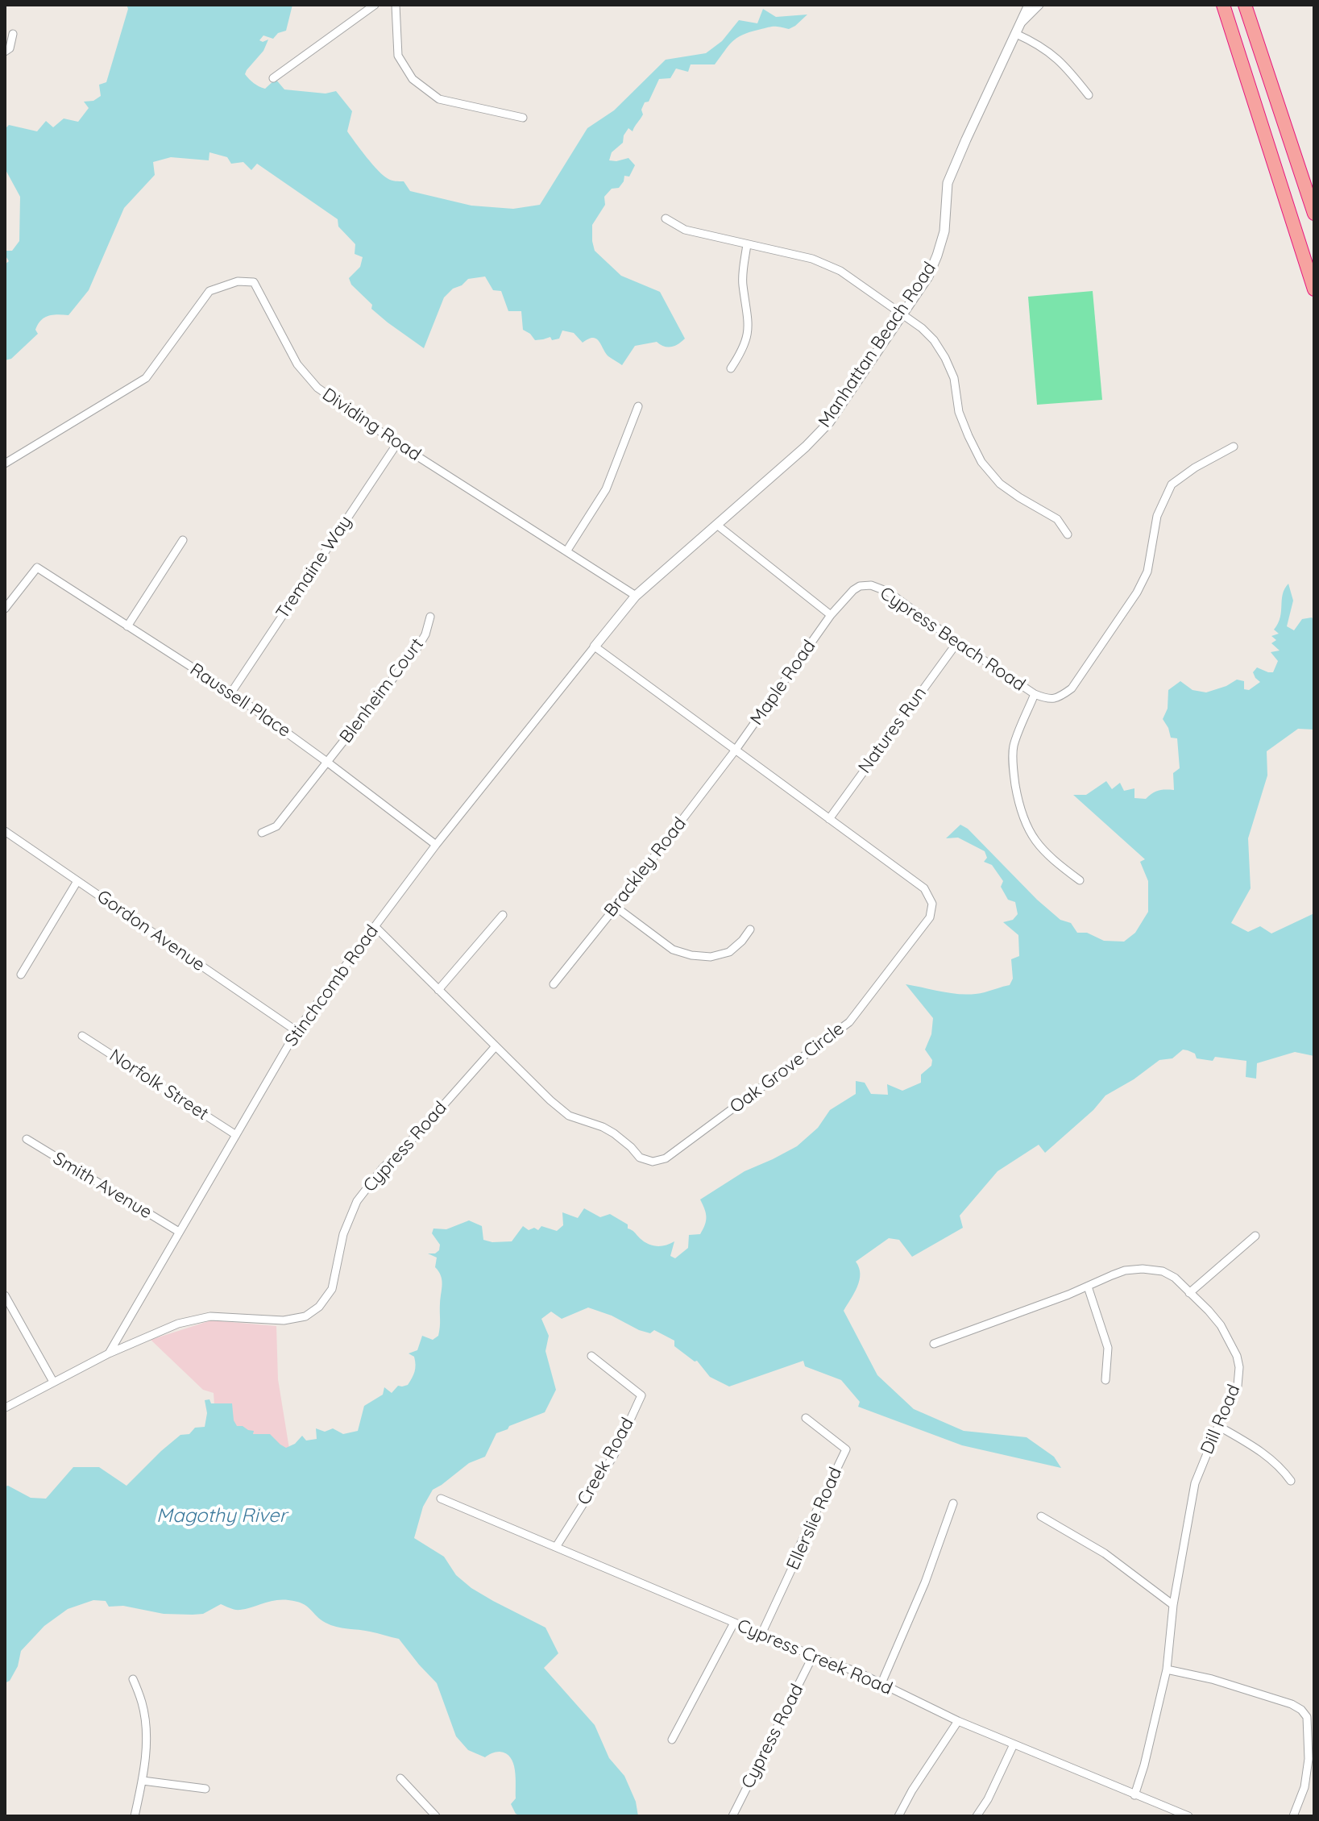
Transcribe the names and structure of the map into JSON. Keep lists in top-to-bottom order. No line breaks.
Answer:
{"streets":{"street":["Manhattan Beach Road","Dividing Road","Tremaine Way","Cypress Beach Road","Maple Road","Blenheim Court","Raussell Place","Natures Run","Brackley Road","Gordon Avenue","Stinchcomb Road","Oak Grove Circle","Norfolk Street","Cypress Road","Smith Avenue","Dill Road","Creek Road","Ellerslie Road","Cypress Creek Road"]},"crossings":[["Manhattan Beach Road","Dividing Road"],["Manhattan Beach Road","Stinchcomb Road"],["Manhattan Beach Road","Oak Grove Circle"],["Dividing Road","Tremaine Way"],["Tremaine Way","Raussell Place"],["Cypress Beach Road","Maple Road"],["Cypress Beach Road","Natures Run"],["Maple Road","Brackley Road"],["Maple Road","Oak Grove Circle"],["Blenheim Court","Raussell Place"],["Raussell Place","Stinchcomb Road"],["Natures Run","Oak Grove Circle"],["Brackley Road","Oak Grove Circle"],["Gordon Avenue","Stinchcomb Road"],["Stinchcomb Road","Oak Grove Circle"],["Stinchcomb Road","Norfolk Street"],["Stinchcomb Road","Cypress Road"],["Stinchcomb Road","Smith Avenue"],["Oak Grove Circle","Cypress Road"],["Cypress Road","Cypress Creek Road"],["Dill Road","Cypress Creek Road"],["Creek Road","Cypress Creek Road"],["Ellerslie Road","Cypress Creek Road"]],"water":["Magothy River"]}
